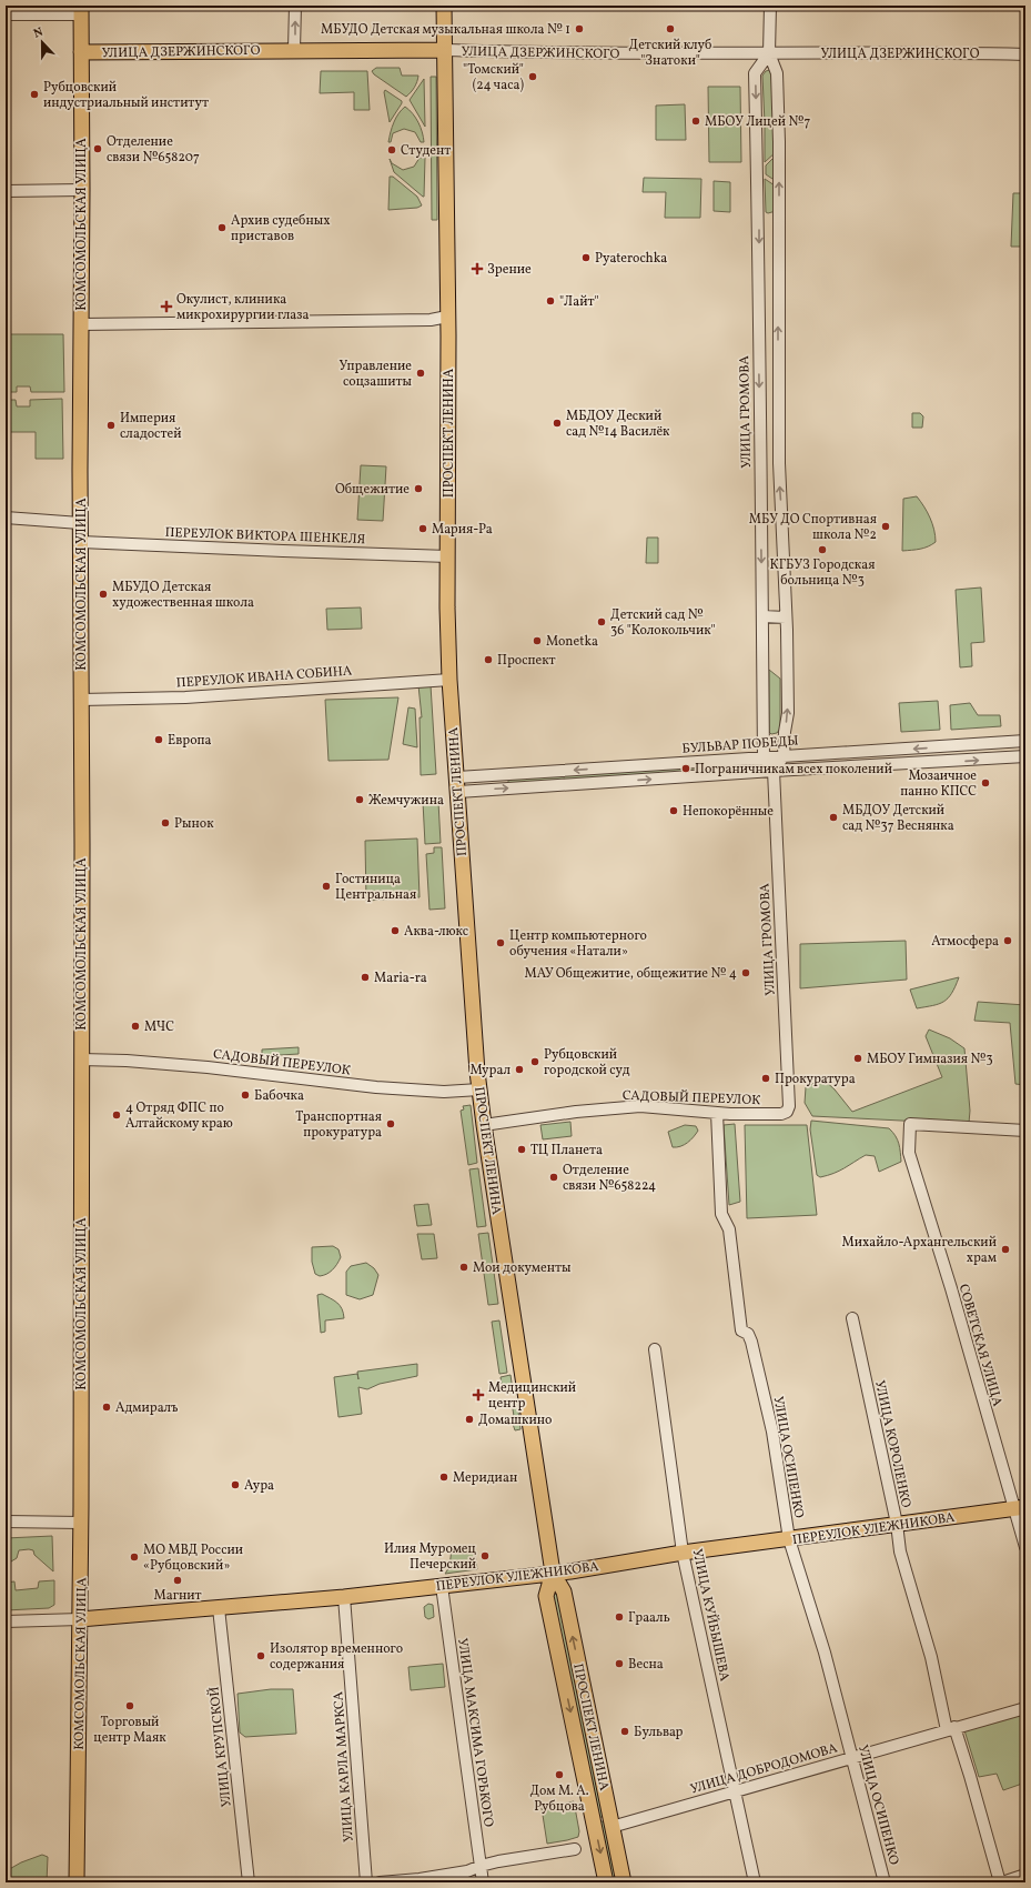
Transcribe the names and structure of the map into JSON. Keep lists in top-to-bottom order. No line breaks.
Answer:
{"streets":{"main road":["УЛИЦА ДЗЕРЖИНСКОГО","КОМСОМОЛЬСКАЯ УЛИЦА","ПРОСПЕКТ ЛЕНИНА","ПЕРЕУЛОК УЛЕЖНИКОВА"],"street":["УЛИЦА ГРОМОВА","ПЕРЕУЛОК ВИКТОРА ШЕНКЕЛЯ","ПЕРЕУЛОК ИВАНА СОБИНА","БУЛЬВАР ПОБЕДЫ","САДОВЫЙ ПЕРЕУЛОК","СОВЕТСКАЯ УЛИЦА","УЛИЦА КОРОЛЕНКО","УЛИЦА ОСИПЕНКО","УЛИЦА КУЙБЫШЕВА","УЛИЦА МАКСИМА ГОРЬКОГО","УЛИЦА КРУПСКОЙ","УЛИЦА КАРЛА МАРКСА","УЛИЦА ДОБРОДОМОВА"]},"crossings":[["УЛИЦА ДЗЕРЖИНСКОГО","КОМСОМОЛЬСКАЯ УЛИЦА"],["УЛИЦА ДЗЕРЖИНСКОГО","УЛИЦА ГРОМОВА"],["УЛИЦА ДЗЕРЖИНСКОГО","ПРОСПЕКТ ЛЕНИНА"],["КОМСОМОЛЬСКАЯ УЛИЦА","ПЕРЕУЛОК ВИКТОРА ШЕНКЕЛЯ"],["КОМСОМОЛЬСКАЯ УЛИЦА","ПЕРЕУЛОК ИВАНА СОБИНА"],["КОМСОМОЛЬСКАЯ УЛИЦА","САДОВЫЙ ПЕРЕУЛОК"],["КОМСОМОЛЬСКАЯ УЛИЦА","ПЕРЕУЛОК УЛЕЖНИКОВА"],["УЛИЦА ГРОМОВА","БУЛЬВАР ПОБЕДЫ"],["УЛИЦА ГРОМОВА","САДОВЫЙ ПЕРЕУЛОК"],["ПРОСПЕКТ ЛЕНИНА","ПЕРЕУЛОК ВИКТОРА ШЕНКЕЛЯ"],["ПРОСПЕКТ ЛЕНИНА","ПЕРЕУЛОК ИВАНА СОБИНА"],["ПРОСПЕКТ ЛЕНИНА","БУЛЬВАР ПОБЕДЫ"],["ПРОСПЕКТ ЛЕНИНА","САДОВЫЙ ПЕРЕУЛОК"],["ПРОСПЕКТ ЛЕНИНА","ПЕРЕУЛОК УЛЕЖНИКОВА"],["ПРОСПЕКТ ЛЕНИНА","УЛИЦА ДОБРОДОМОВА"],["САДОВЫЙ ПЕРЕУЛОК","УЛИЦА ОСИПЕНКО"],["СОВЕТСКАЯ УЛИЦА","ПЕРЕУЛОК УЛЕЖНИКОВА"],["УЛИЦА КОРОЛЕНКО","ПЕРЕУЛОК УЛЕЖНИКОВА"],["УЛИЦА КОРОЛЕНКО","УЛИЦА ДОБРОДОМОВА"],["УЛИЦА ОСИПЕНКО","ПЕРЕУЛОК УЛЕЖНИКОВА"],["УЛИЦА ОСИПЕНКО","УЛИЦА ДОБРОДОМОВА"],["ПЕРЕУЛОК УЛЕЖНИКОВА","УЛИЦА КУЙБЫШЕВА"],["ПЕРЕУЛОК УЛЕЖНИКОВА","УЛИЦА МАКСИМА ГОРЬКОГО"],["ПЕРЕУЛОК УЛЕЖНИКОВА","УЛИЦА КРУПСКОЙ"],["ПЕРЕУЛОК УЛЕЖНИКОВА","УЛИЦА КАРЛА МАРКСА"],["УЛИЦА КУЙБЫШЕВА","УЛИЦА ДОБРОДОМОВА"]],"places":{"other":["МБУДО Детская музыкальная школа № 1","Детский клуб \"Знатоки\"","\"Томский\" (24 часа)","Рубцовский индустриальный институт","МБОУ Лицей №7","Отделение связи №658207","Студент","Архив судебных приставов","Pyaterochka","\"Лайт\"","Управление соцзашиты","МБДОУ Деский сад №14 Василёк","Империя сладостей","Общежитие","МБУ ДО Спортивная школа №2","Мария-Ра","КГБУЗ Городская больница №3","МБУДО Детская художественная школа","Детский сад № 36 \"Колокольчик\"","Monetka","Проспект","Европа","Пограничникам всех поколений","Мозаичное панно КПСС","Жемчужина","Непокорённые","МБДОУ Детский сад №37 Веснянка","Рынок","Гостиница Центральная","Аква-люкс","Атмосфера","Центр компьютерного обучения «Натали»","МАУ Общежитие, общежитие № 4","Maria-ra","МЧС","МБОУ Гимназия №3","Рубцовский городской суд","Мурал","Прокуратура","Бабочка","4 Отряд ФПС по Алтайскому краю","Транспортная прокуратура","ТЦ Планета","Отделение связи №658224","Михайло-Архангельский храм","Мои документы","Адмиралъ","Домашкино","Меридиан","Аура","Илия Муромец Печерский","МО МВД России «Рубцовский»","Магнит","Грааль","Изолятор временного содержания","Весна","Торговый центр Маяк","Бульвар","Дом М. А. Рубцова"],"health":["Зрение","Окулист, клиника микрохирургии глаза","Медицинский центр"]},"north":"top"}
